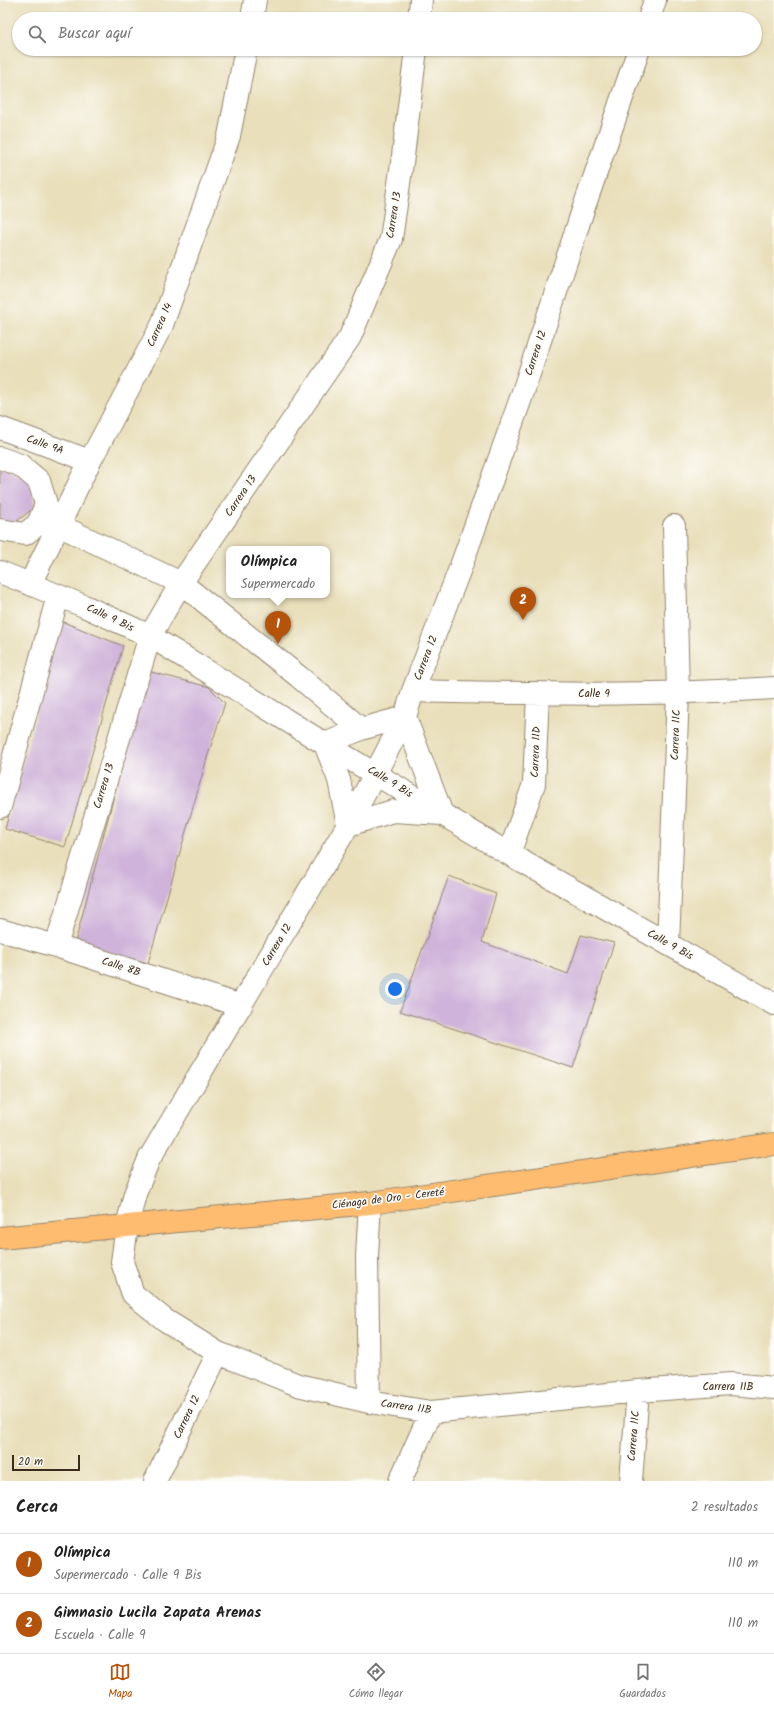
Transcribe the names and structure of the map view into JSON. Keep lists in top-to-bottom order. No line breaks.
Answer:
{"streets":{"highway":["Ciénaga de Oro - Cereté"],"street":["Carrera 13","Carrera 14","Carrera 12","Calle 9A","Calle 9 Bis","Calle 9","Carrera 11C","Carrera 11D","Calle 8B","Carrera 11B"]},"crossings":[["Carrera 13","Calle 9 Bis"],["Carrera 13","Calle 8B"],["Carrera 14","Calle 9A"],["Carrera 14","Calle 9 Bis"],["Carrera 12","Calle 9 Bis"],["Carrera 12","Calle 9"],["Carrera 12","Calle 8B"],["Carrera 12","Ciénaga de Oro - Cereté"],["Carrera 12","Carrera 11B"],["Calle 9 Bis","Carrera 11C"],["Calle 9 Bis","Carrera 11D"],["Calle 9","Carrera 11C"],["Calle 9","Carrera 11D"],["Carrera 11C","Carrera 11B"],["Ciénaga de Oro - Cereté","Carrera 11B"]],"scale_bar":"20 m","page":{"search":"Buscar aquí","popup":["Olímpica","Supermercado"],"pins":["2","1"],"scale":"20 m","heading":["Cerca","2 resultados"],"list":[{"mark":"1","name":"Olímpica","note":"Supermercado · Calle 9 Bis","value":"110 m"},{"mark":"2","name":"Gimnasio Lucila Zapata Arenas","note":"Escuela · Calle 9","value":"110 m"}],"nav":["Mapa","Cómo llegar","Guardados"]}}
